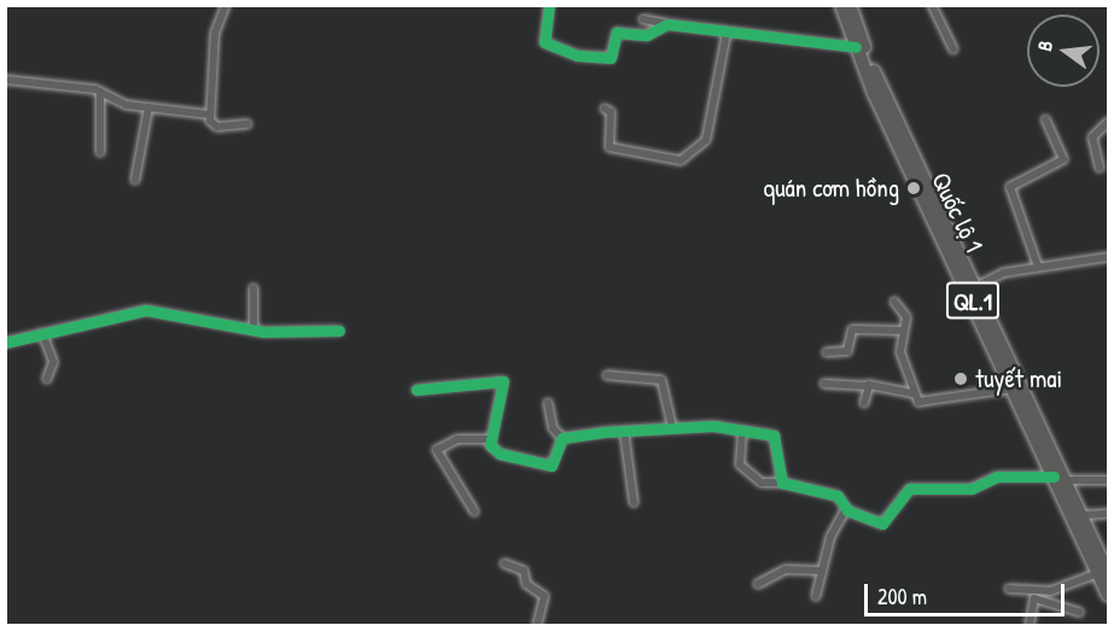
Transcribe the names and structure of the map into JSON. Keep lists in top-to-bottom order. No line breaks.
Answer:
{"streets":{"highway":["Quốc lộ 1","QL.1"]},"places":["quán cơm hồng","tuyết mai"],"scale_bar":"200 m","north":"left"}
